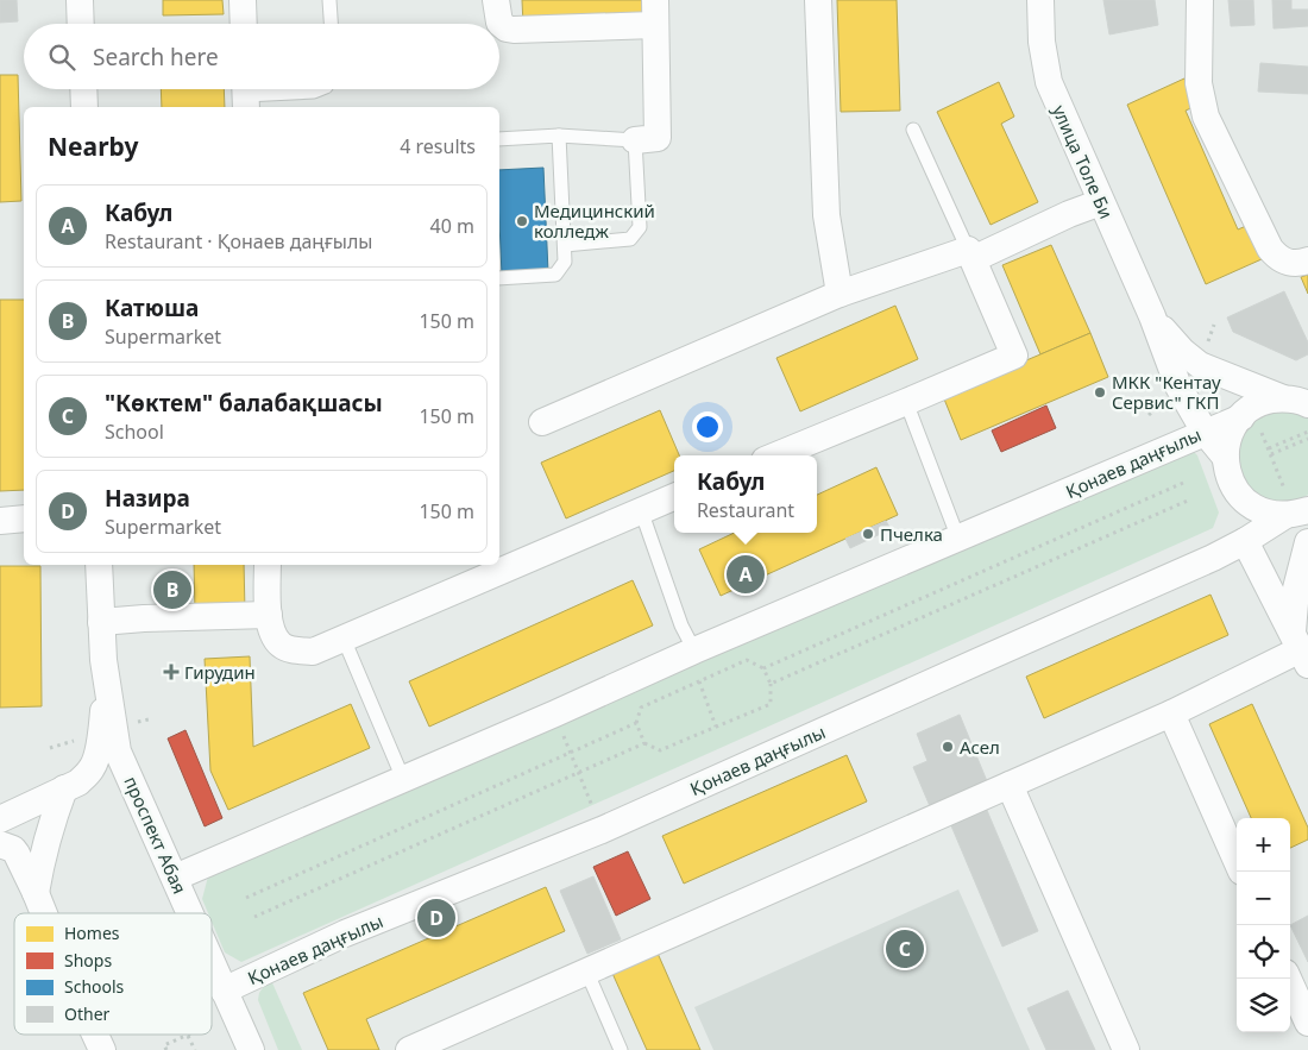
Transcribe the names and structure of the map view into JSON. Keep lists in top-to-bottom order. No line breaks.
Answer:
{"streets":{"street":["улица Толе Би","Қонаев даңғылы","проспект Абая"]},"crossings":[["улица Толе Би","Қонаев даңғылы"],["Қонаев даңғылы","проспект Абая"]],"places":{"other":["Медицинский колледж","МКК \"Кентау Сервис\" ГКП","Пчелка","Асел"],"health":["Гирудин"]},"legend":["Homes","Shops","Schools","Other"],"page":{"search":"Search here","heading":["Nearby","4 results"],"list":[{"mark":"A","name":"Кабул","note":"Restaurant · Қонаев даңғылы","value":"40 m"},{"mark":"B","name":"Катюша","note":"Supermarket","value":"150 m"},{"mark":"C","name":"\"Көктем\" балабақшасы","note":"School","value":"150 m"},{"mark":"D","name":"Назира","note":"Supermarket","value":"150 m"}],"popup":["Кабул","Restaurant"],"pins":["A","B","D","C"],"map_buttons":["+","−"]}}
